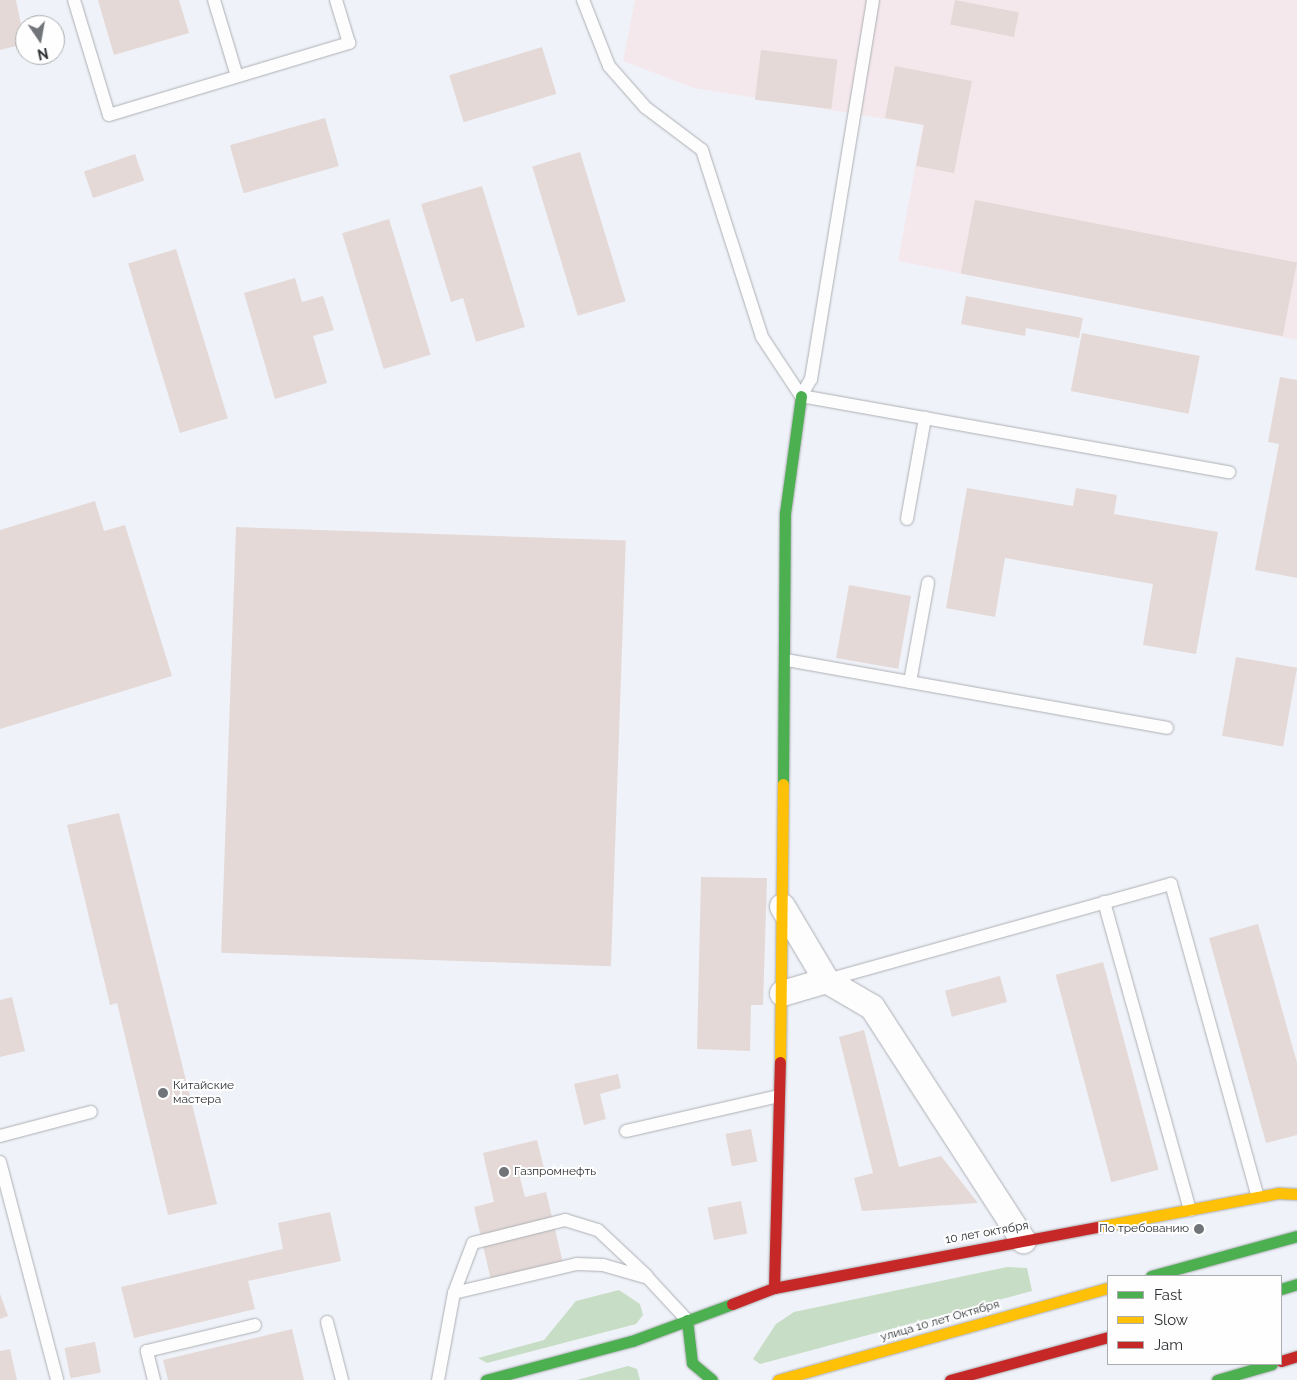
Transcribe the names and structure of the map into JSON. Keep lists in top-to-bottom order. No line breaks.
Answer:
{"streets":{"street":["10 лет октября","улица 10 лет Октября"]},"places":["Китайские мастера","Газпромнефть","По требованию"],"legend":["Fast","Slow","Jam"],"north":"bottom"}
